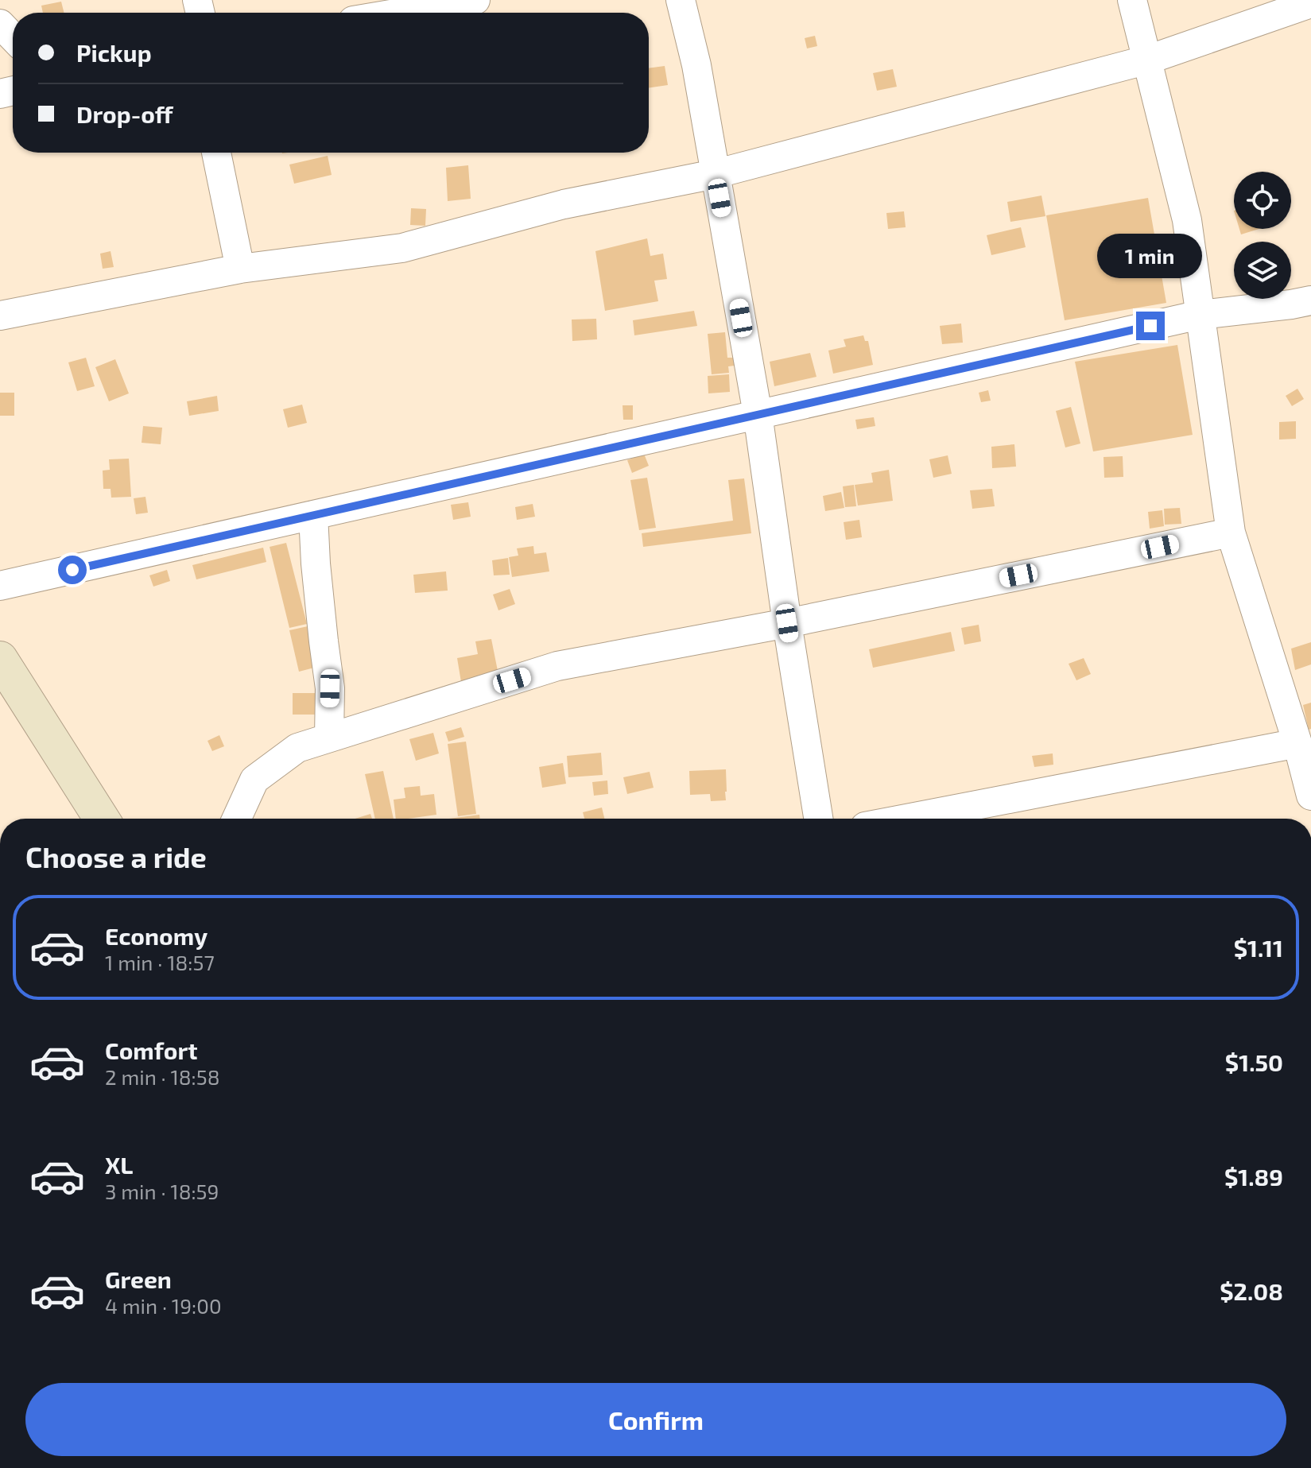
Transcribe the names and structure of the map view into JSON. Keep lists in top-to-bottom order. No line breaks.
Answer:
{"page":{"banner":["Pickup","Drop-off"],"bubble":"1 min","heading":"Choose a ride","list":[{"name":"Economy","note":"1 min · 18:57","value":"$1.11"},{"name":"Comfort","note":"2 min · 18:58","value":"$1.50"},{"name":"XL","note":"3 min · 18:59","value":"$1.89"},{"name":"Green","note":"4 min · 19:00","value":"$2.08"}],"buttons":"Confirm"}}
